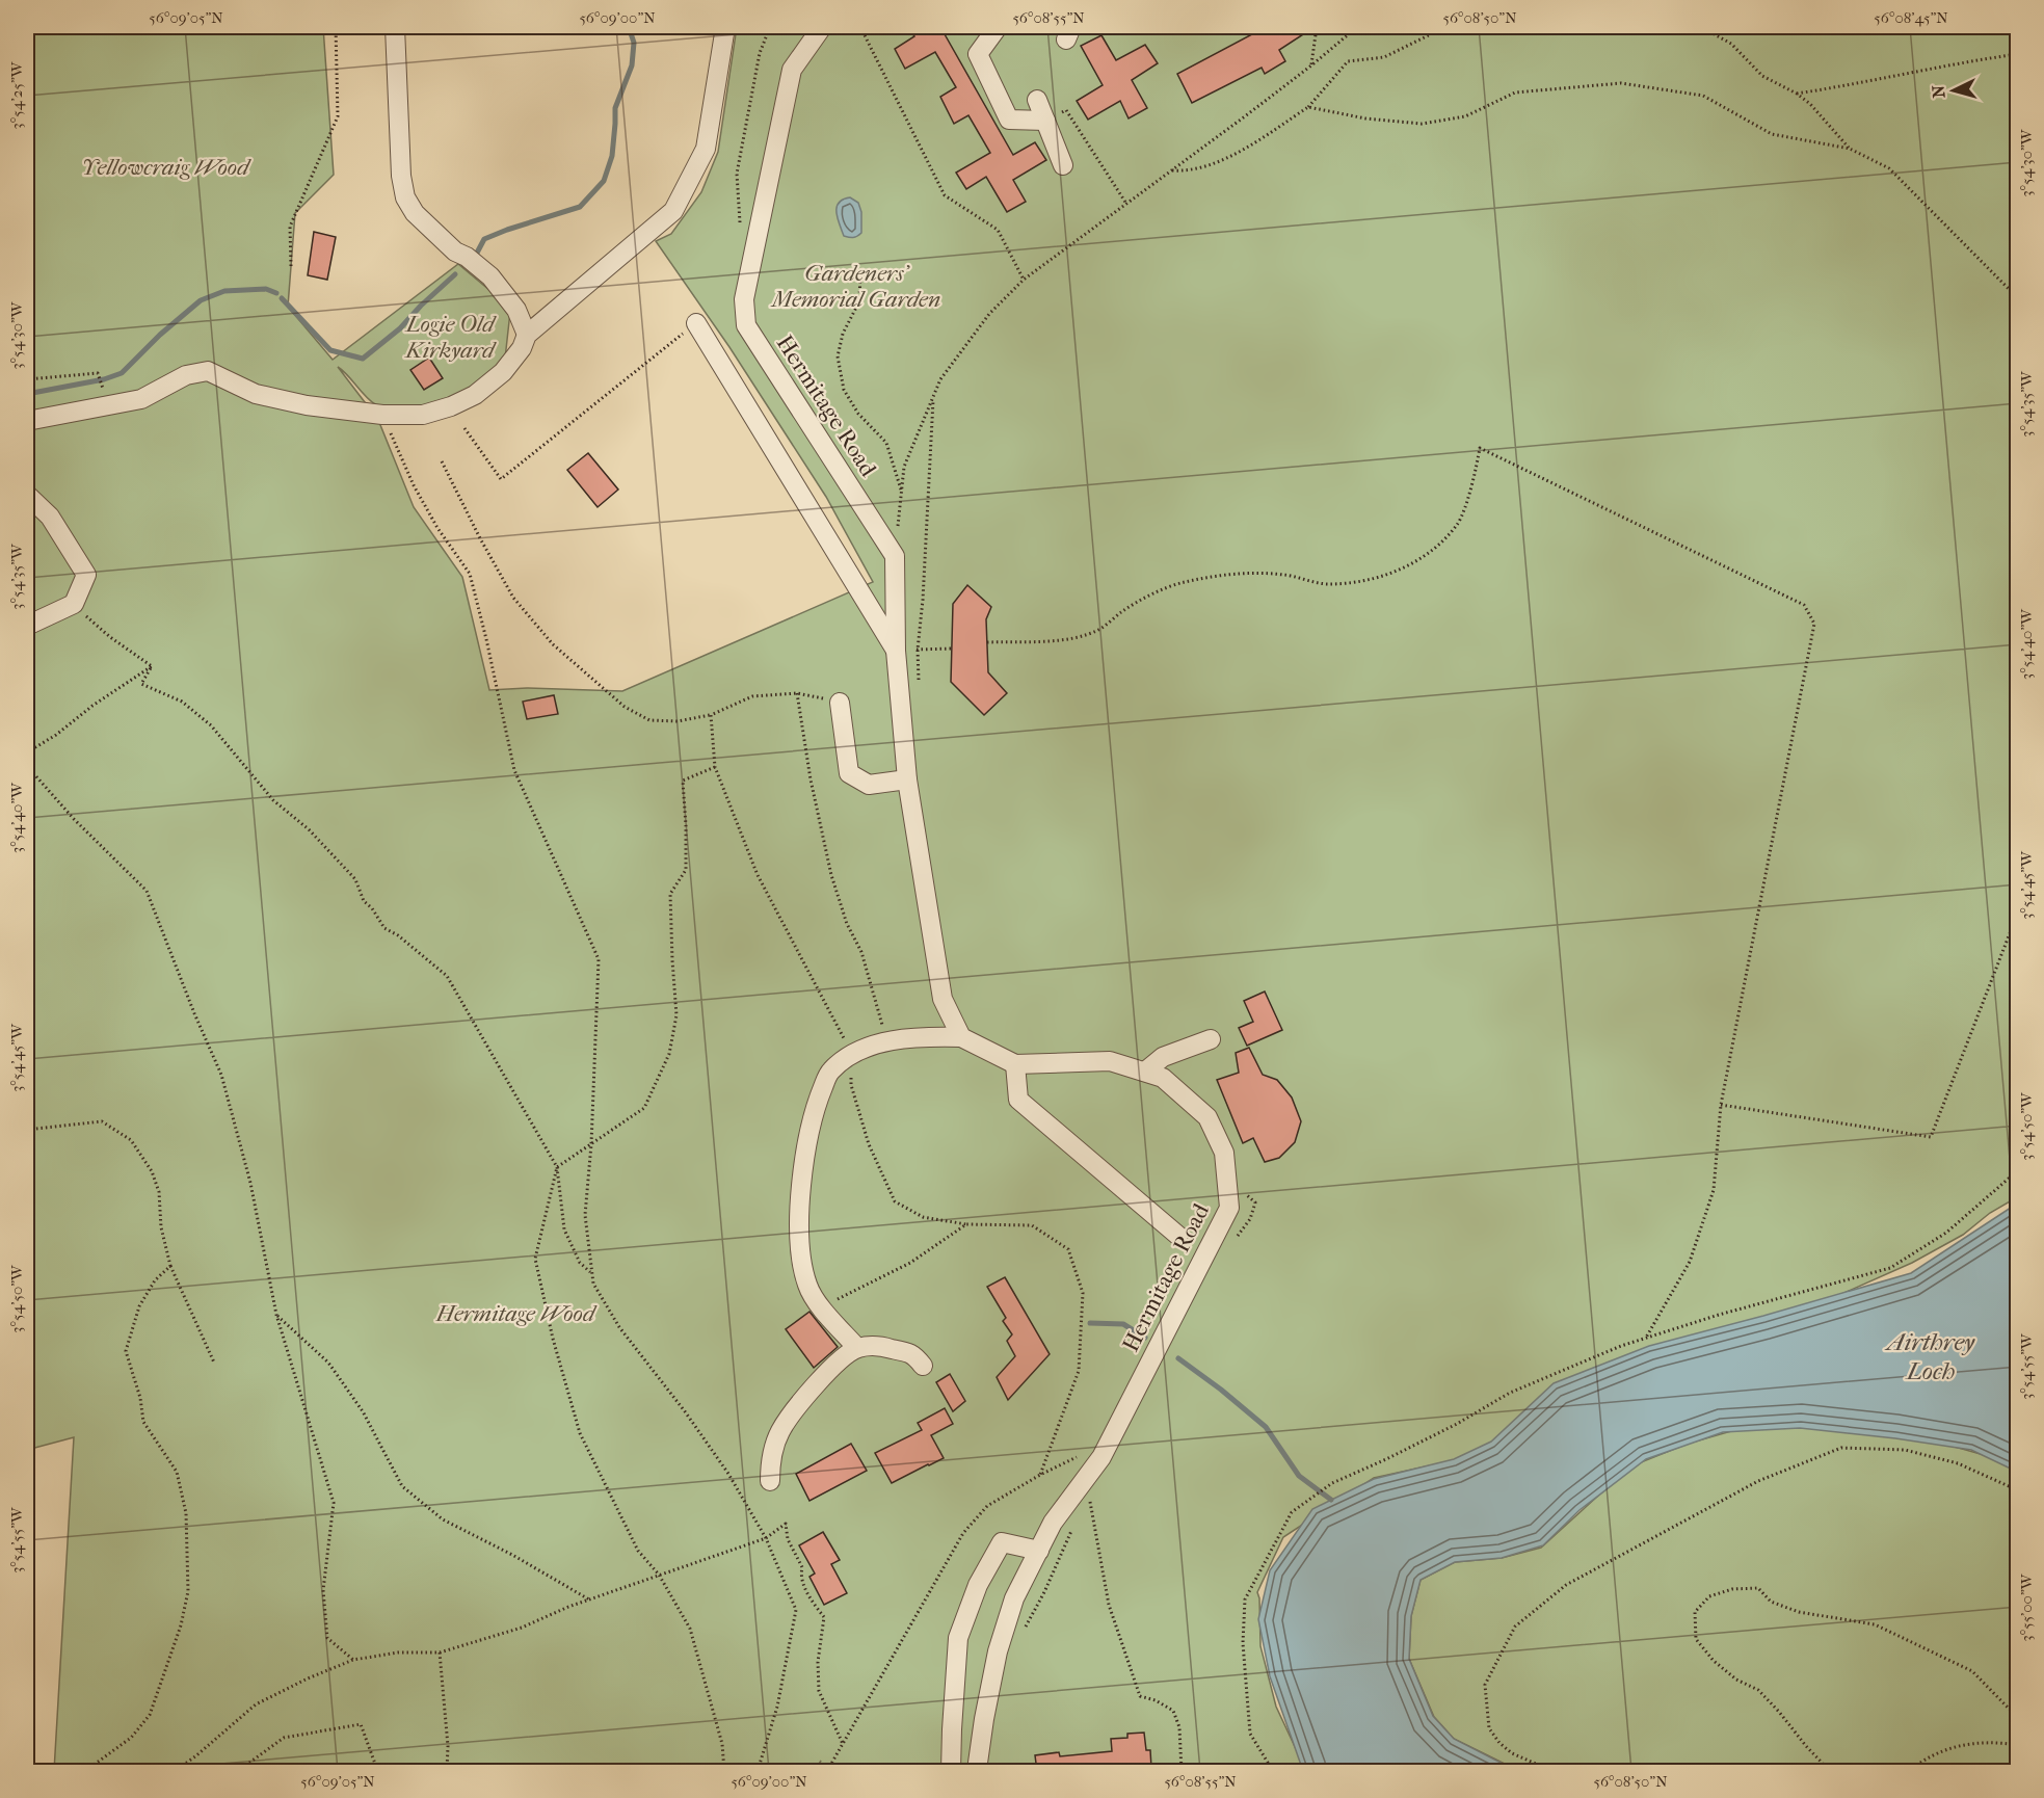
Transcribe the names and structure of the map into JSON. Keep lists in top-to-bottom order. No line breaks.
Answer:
{"streets":{"street":["Hermitage Road"]},"water":["Airthrey Loch"],"parks":["Yellowcraig Wood","Gardeners' Memorial Garden","Logie Old Kirkyard","Hermitage Wood"],"north":"left","coordinates":["56°09'05\"N","56°09'00\"N","56°08'55\"N","56°08'50\"N","56°08'45\"N","3°54'25\"W","3°54'30\"W","3°54'35\"W","3°54'40\"W","3°54'45\"W","3°54'50\"W","3°54'55\"W","3°55'00\"W"]}
